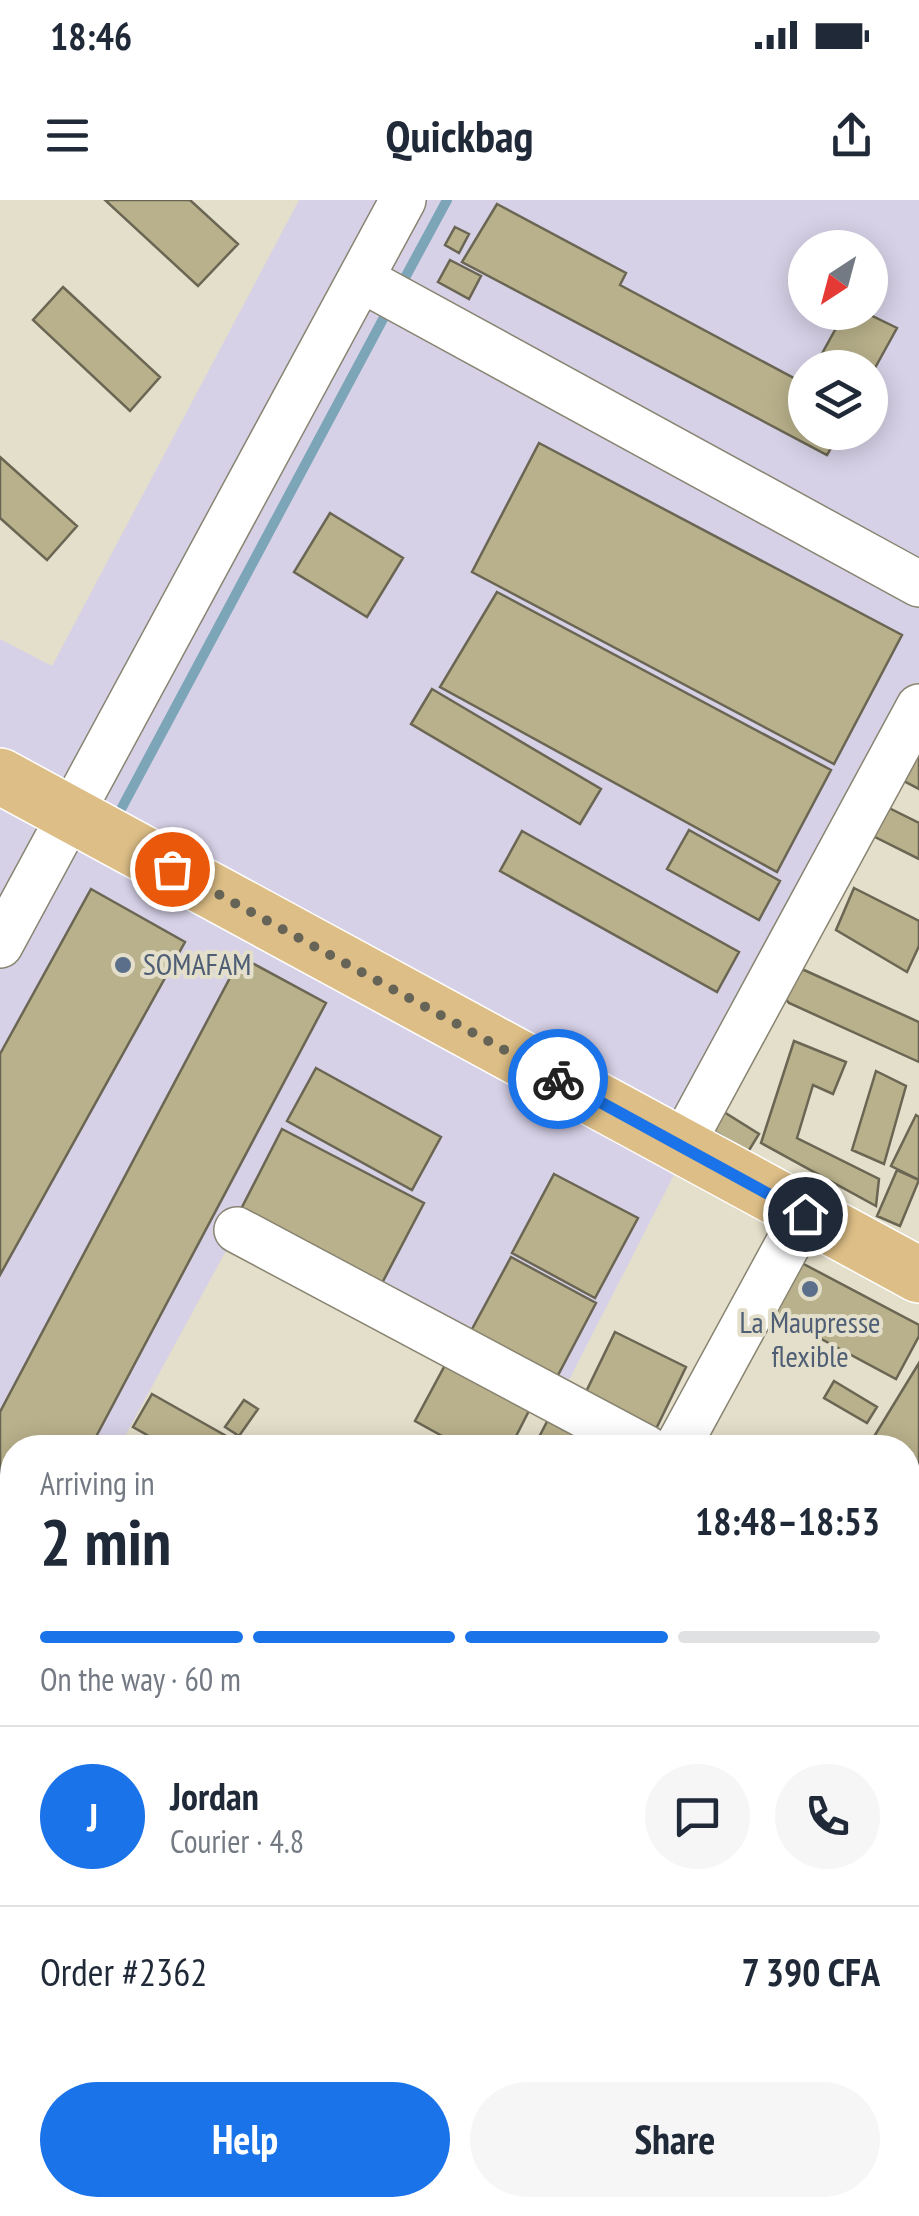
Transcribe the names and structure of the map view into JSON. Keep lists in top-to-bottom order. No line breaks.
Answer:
{"places":["SOMAFAM","La Maupresse flexible"],"north":"bottom left","page":{"status":"18:46","header":"Quickbag","heading":["2 min","Arriving in","18:48–18:53"],"panel":["Jordan","Courier · 4.8","Order #2362","7 390 CFA"],"bar":"On the way · 60 m","round":"J","buttons":["Help","Share"]}}
